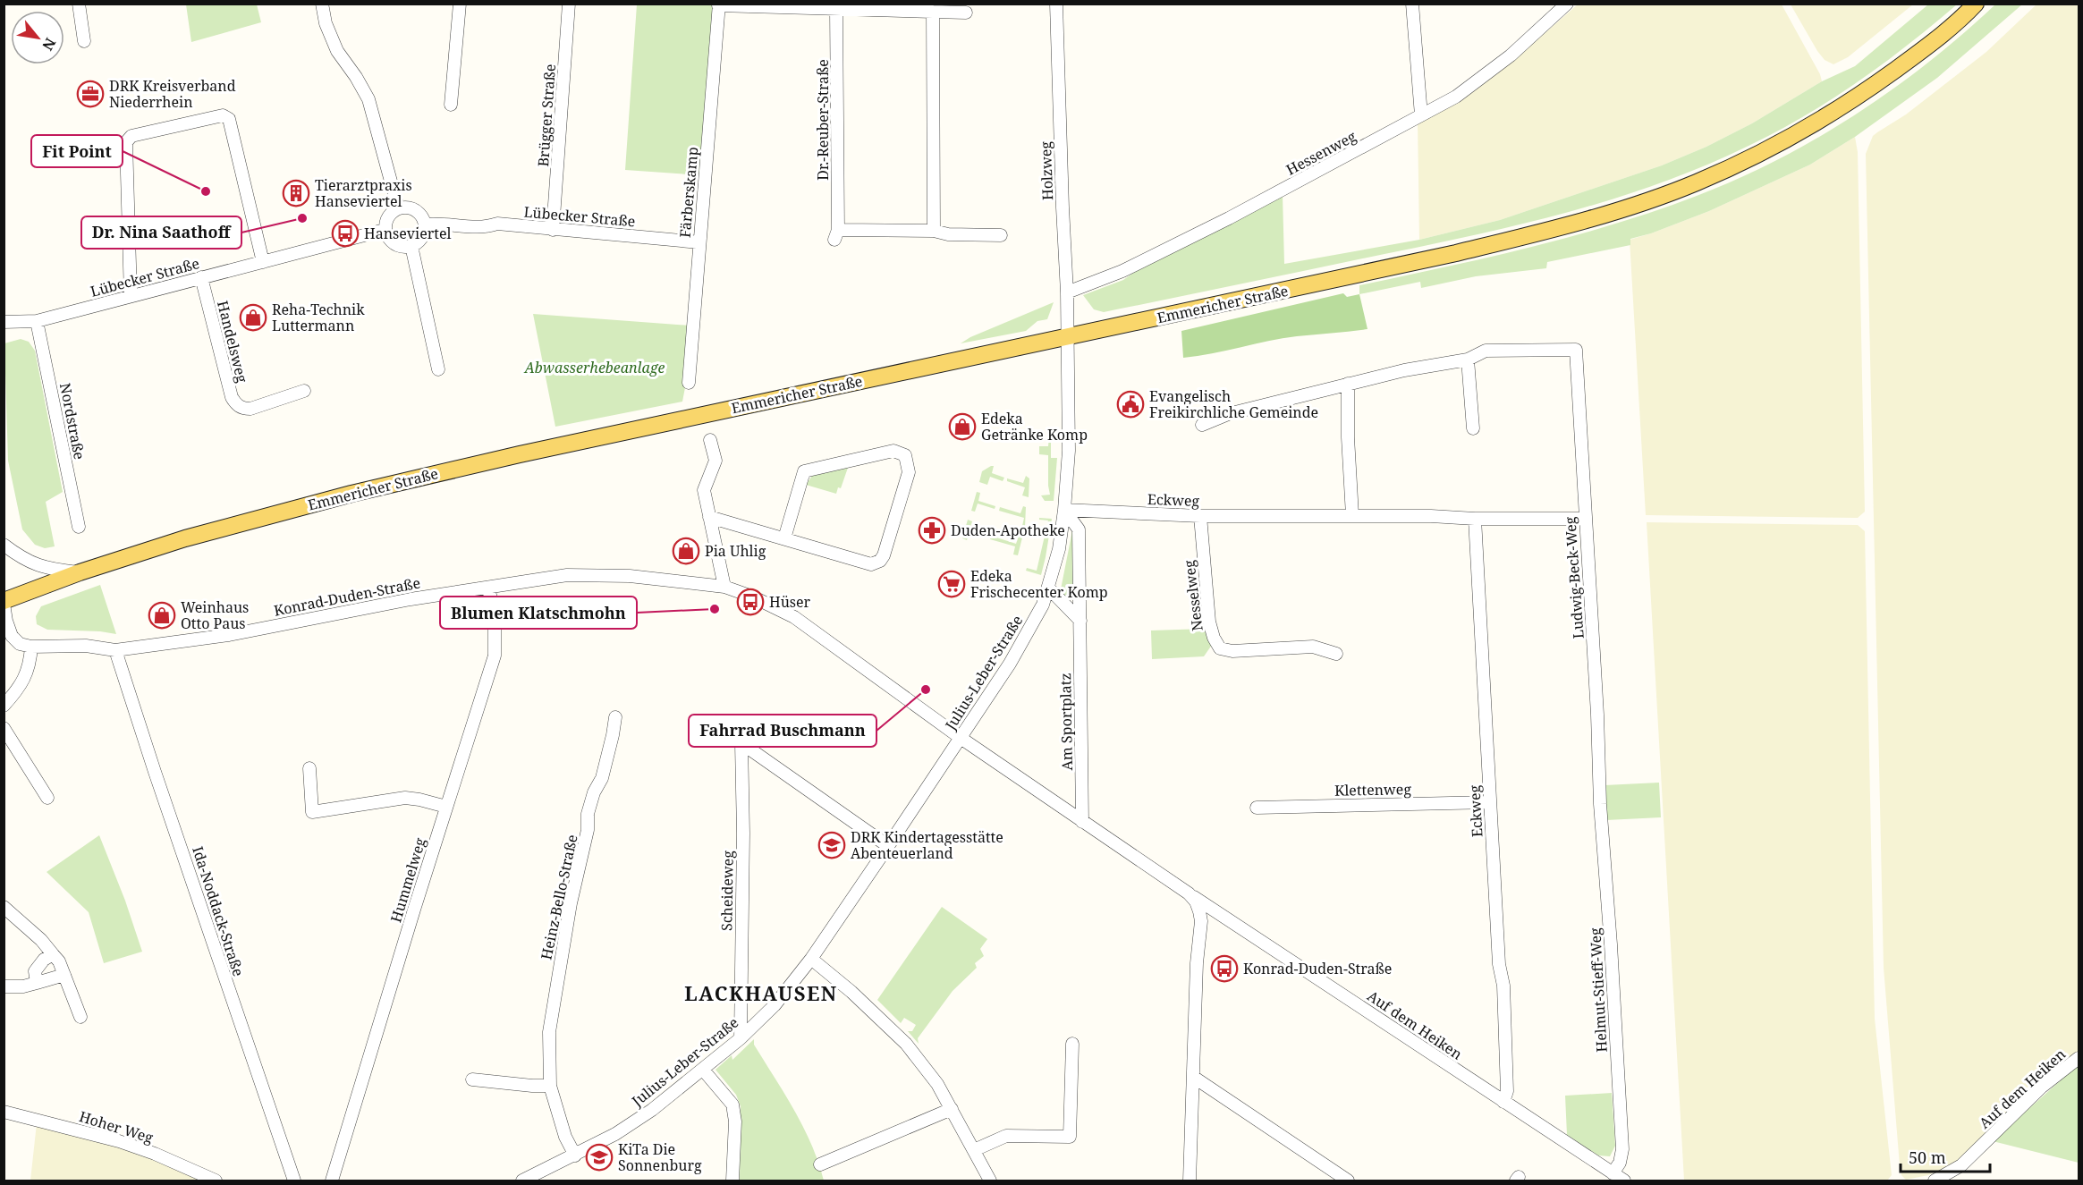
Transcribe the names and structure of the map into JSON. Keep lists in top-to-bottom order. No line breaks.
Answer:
{"streets":{"main road":["Emmericher Straße"],"street":["Brügger Straße","Dr.-Reuber-Straße","Hessenweg","Holzweg","Färberskamp","Lübecker Straße","Handelsweg","Nordstraße","Eckweg","Ludwig-Beck-Weg","Nesselweg","Konrad-Duden-Straße","Julius-Leber-Straße","Am Sportplatz","Klettenweg","Hummelweg","Scheideweg","Heinz-Bello-Straße","Ida-Noddack-Straße","Helmut-Stieff-Weg","Auf dem Heiken","Hoher Weg"]},"crossings":[["Brügger Straße","Lübecker Straße"],["Hessenweg","Holzweg"],["Holzweg","Emmericher Straße"],["Holzweg","Julius-Leber-Straße"],["Färberskamp","Lübecker Straße"],["Lübecker Straße","Handelsweg"],["Lübecker Straße","Nordstraße"],["Emmericher Straße","Julius-Leber-Straße"],["Eckweg","Ludwig-Beck-Weg"],["Eckweg","Nesselweg"],["Eckweg","Julius-Leber-Straße"],["Eckweg","Am Sportplatz"],["Eckweg","Klettenweg"],["Eckweg","Auf dem Heiken"],["Ludwig-Beck-Weg","Helmut-Stieff-Weg"],["Konrad-Duden-Straße","Julius-Leber-Straße"],["Konrad-Duden-Straße","Am Sportplatz"],["Konrad-Duden-Straße","Hummelweg"],["Konrad-Duden-Straße","Ida-Noddack-Straße"],["Konrad-Duden-Straße","Auf dem Heiken"],["Julius-Leber-Straße","Am Sportplatz"],["Julius-Leber-Straße","Scheideweg"],["Julius-Leber-Straße","Heinz-Bello-Straße"],["Helmut-Stieff-Weg","Auf dem Heiken"]],"districts":["LACKHAUSEN"],"parks":["Abwasserhebeanlage"],"places":{"office":["DRK Kreisverband Niederrhein"],"other":["Fit Point","Dr. Nina Saathoff","Blumen Klatschmohn","Fahrrad Buschmann"],"building":["Tierarztpraxis Hanseviertel"],"bus stop":["Hanseviertel","Hüser","Konrad-Duden-Straße"],"shop":["Reha-Technik Luttermann","Edeka Getränke Komp","Pia Uhlig","Weinhaus Otto Paus"],"public building":["Evangelisch Freikirchliche Gemeinde"],"pharmacy":["Duden-Apotheke"],"supermarket":["Edeka Frischecenter Komp"],"school or university":["DRK Kindertagesstätte Abenteuerland","KiTa Die Sonnenburg"]},"scale_bar":"50 m","north":"bottom right"}
